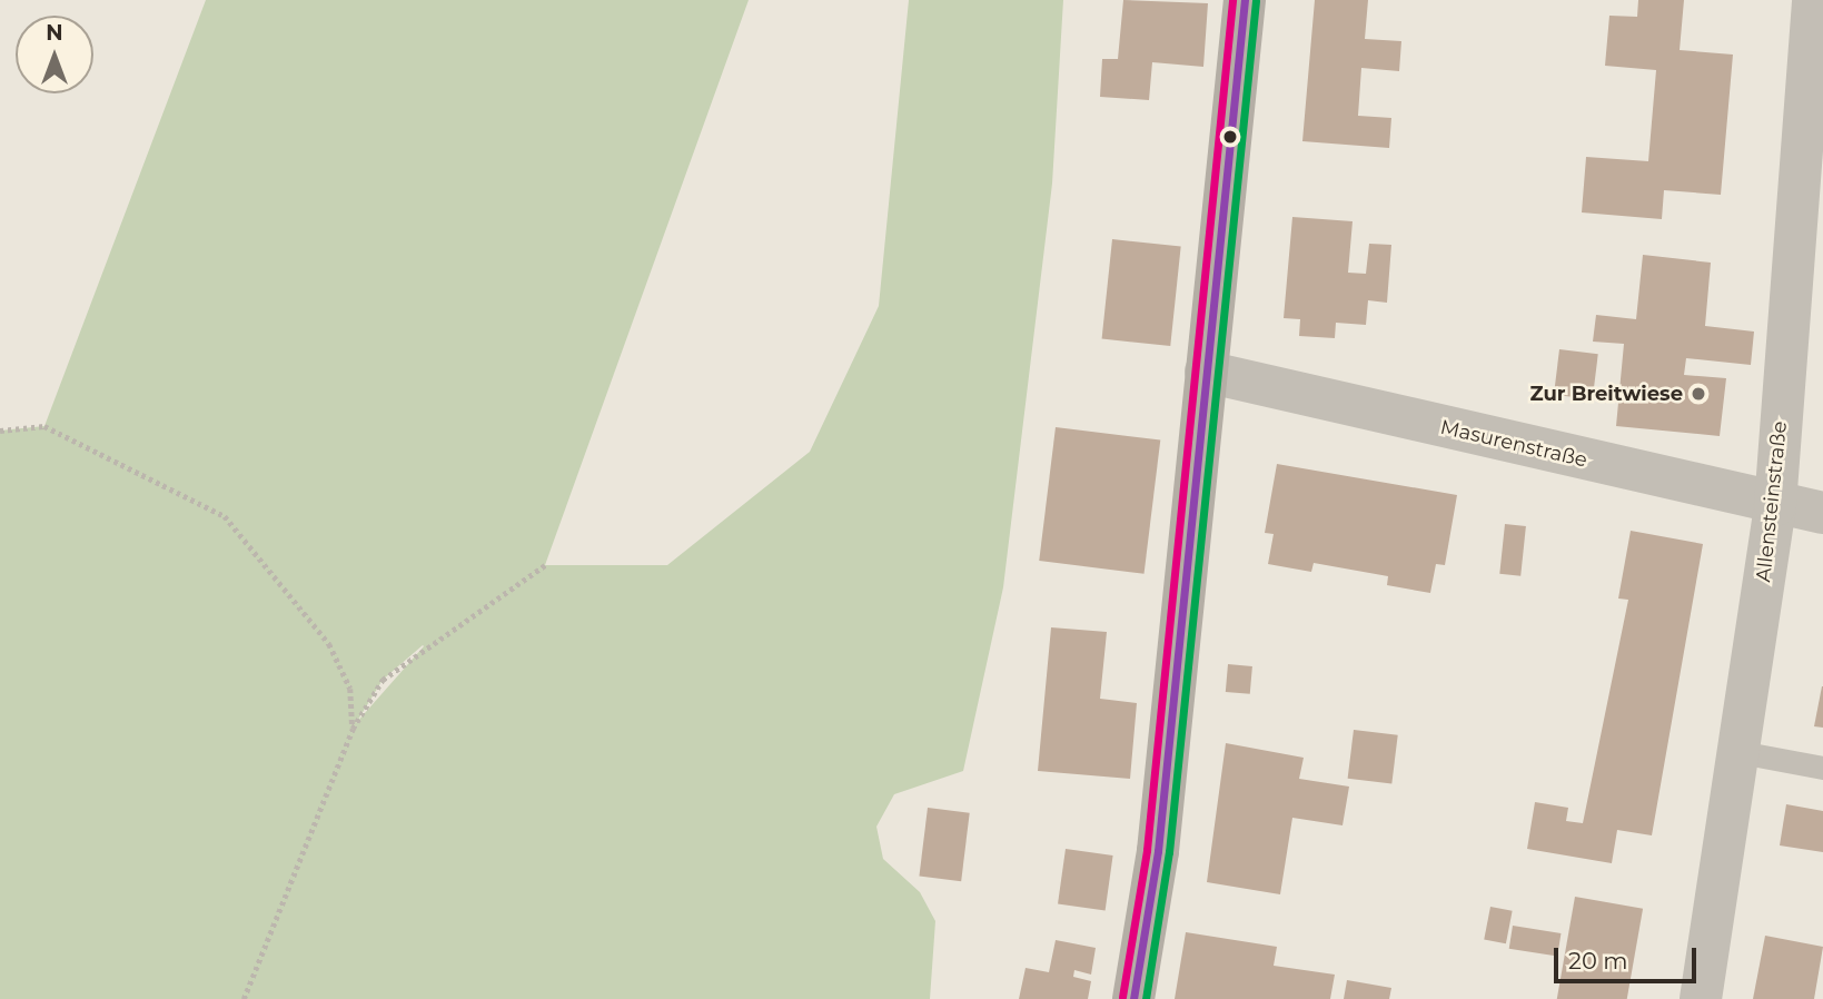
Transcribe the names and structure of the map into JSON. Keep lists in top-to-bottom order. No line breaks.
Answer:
{"streets":{"street":["Masurenstraße","Allensteinstraße"]},"crossings":[["Masurenstraße","Allensteinstraße"]],"places":["Zur Breitwiese"],"scale_bar":"20 m","north":"top"}
